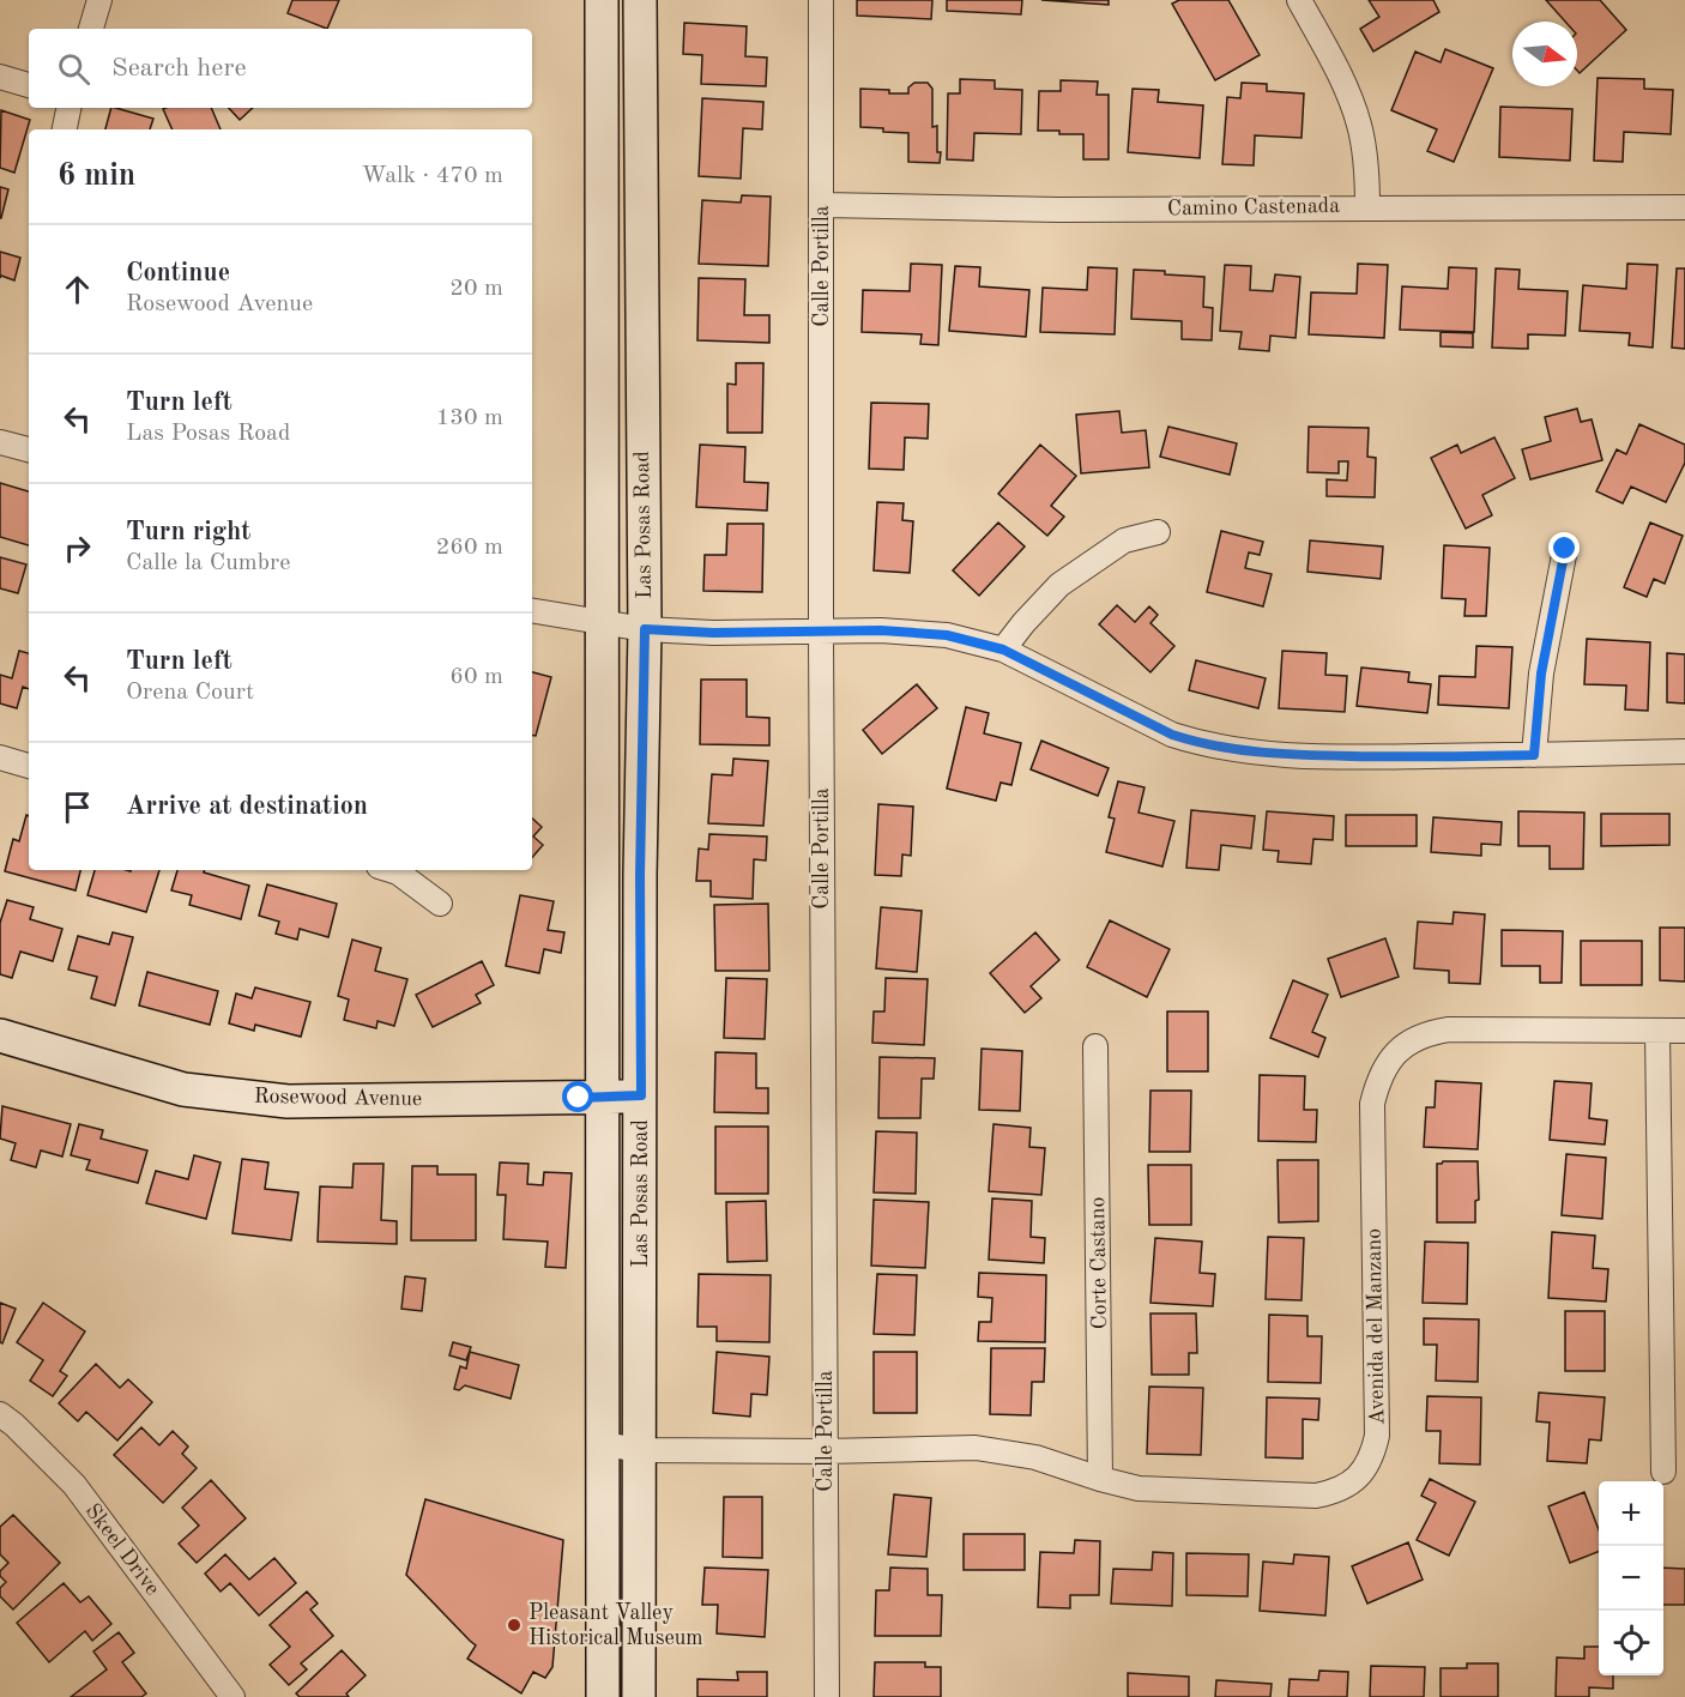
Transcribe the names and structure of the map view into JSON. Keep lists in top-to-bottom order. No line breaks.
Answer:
{"streets":{"main road":["Las Posas Road","Rosewood Avenue"],"street":["Camino Castenada","Calle Portilla","Corte Castano","Avenida del Manzano","Skeel Drive"]},"crossings":[["Camino Castenada","Calle Portilla"],["Calle Portilla","Avenida del Manzano"],["Las Posas Road","Rosewood Avenue"],["Las Posas Road","Avenida del Manzano"],["Corte Castano","Avenida del Manzano"]],"places":["Pleasant Valley Historical Museum"],"north":"right","page":{"search":"Search here","heading":["6 min","Walk · 470 m"],"list":[["Continue","Rosewood Avenue","20 m"],["Turn left","Las Posas Road","130 m"],["Turn right","Calle la Cumbre","260 m"],["Turn left","Orena Court","60 m"],"Arrive at destination"],"map_buttons":["+","−"]}}
